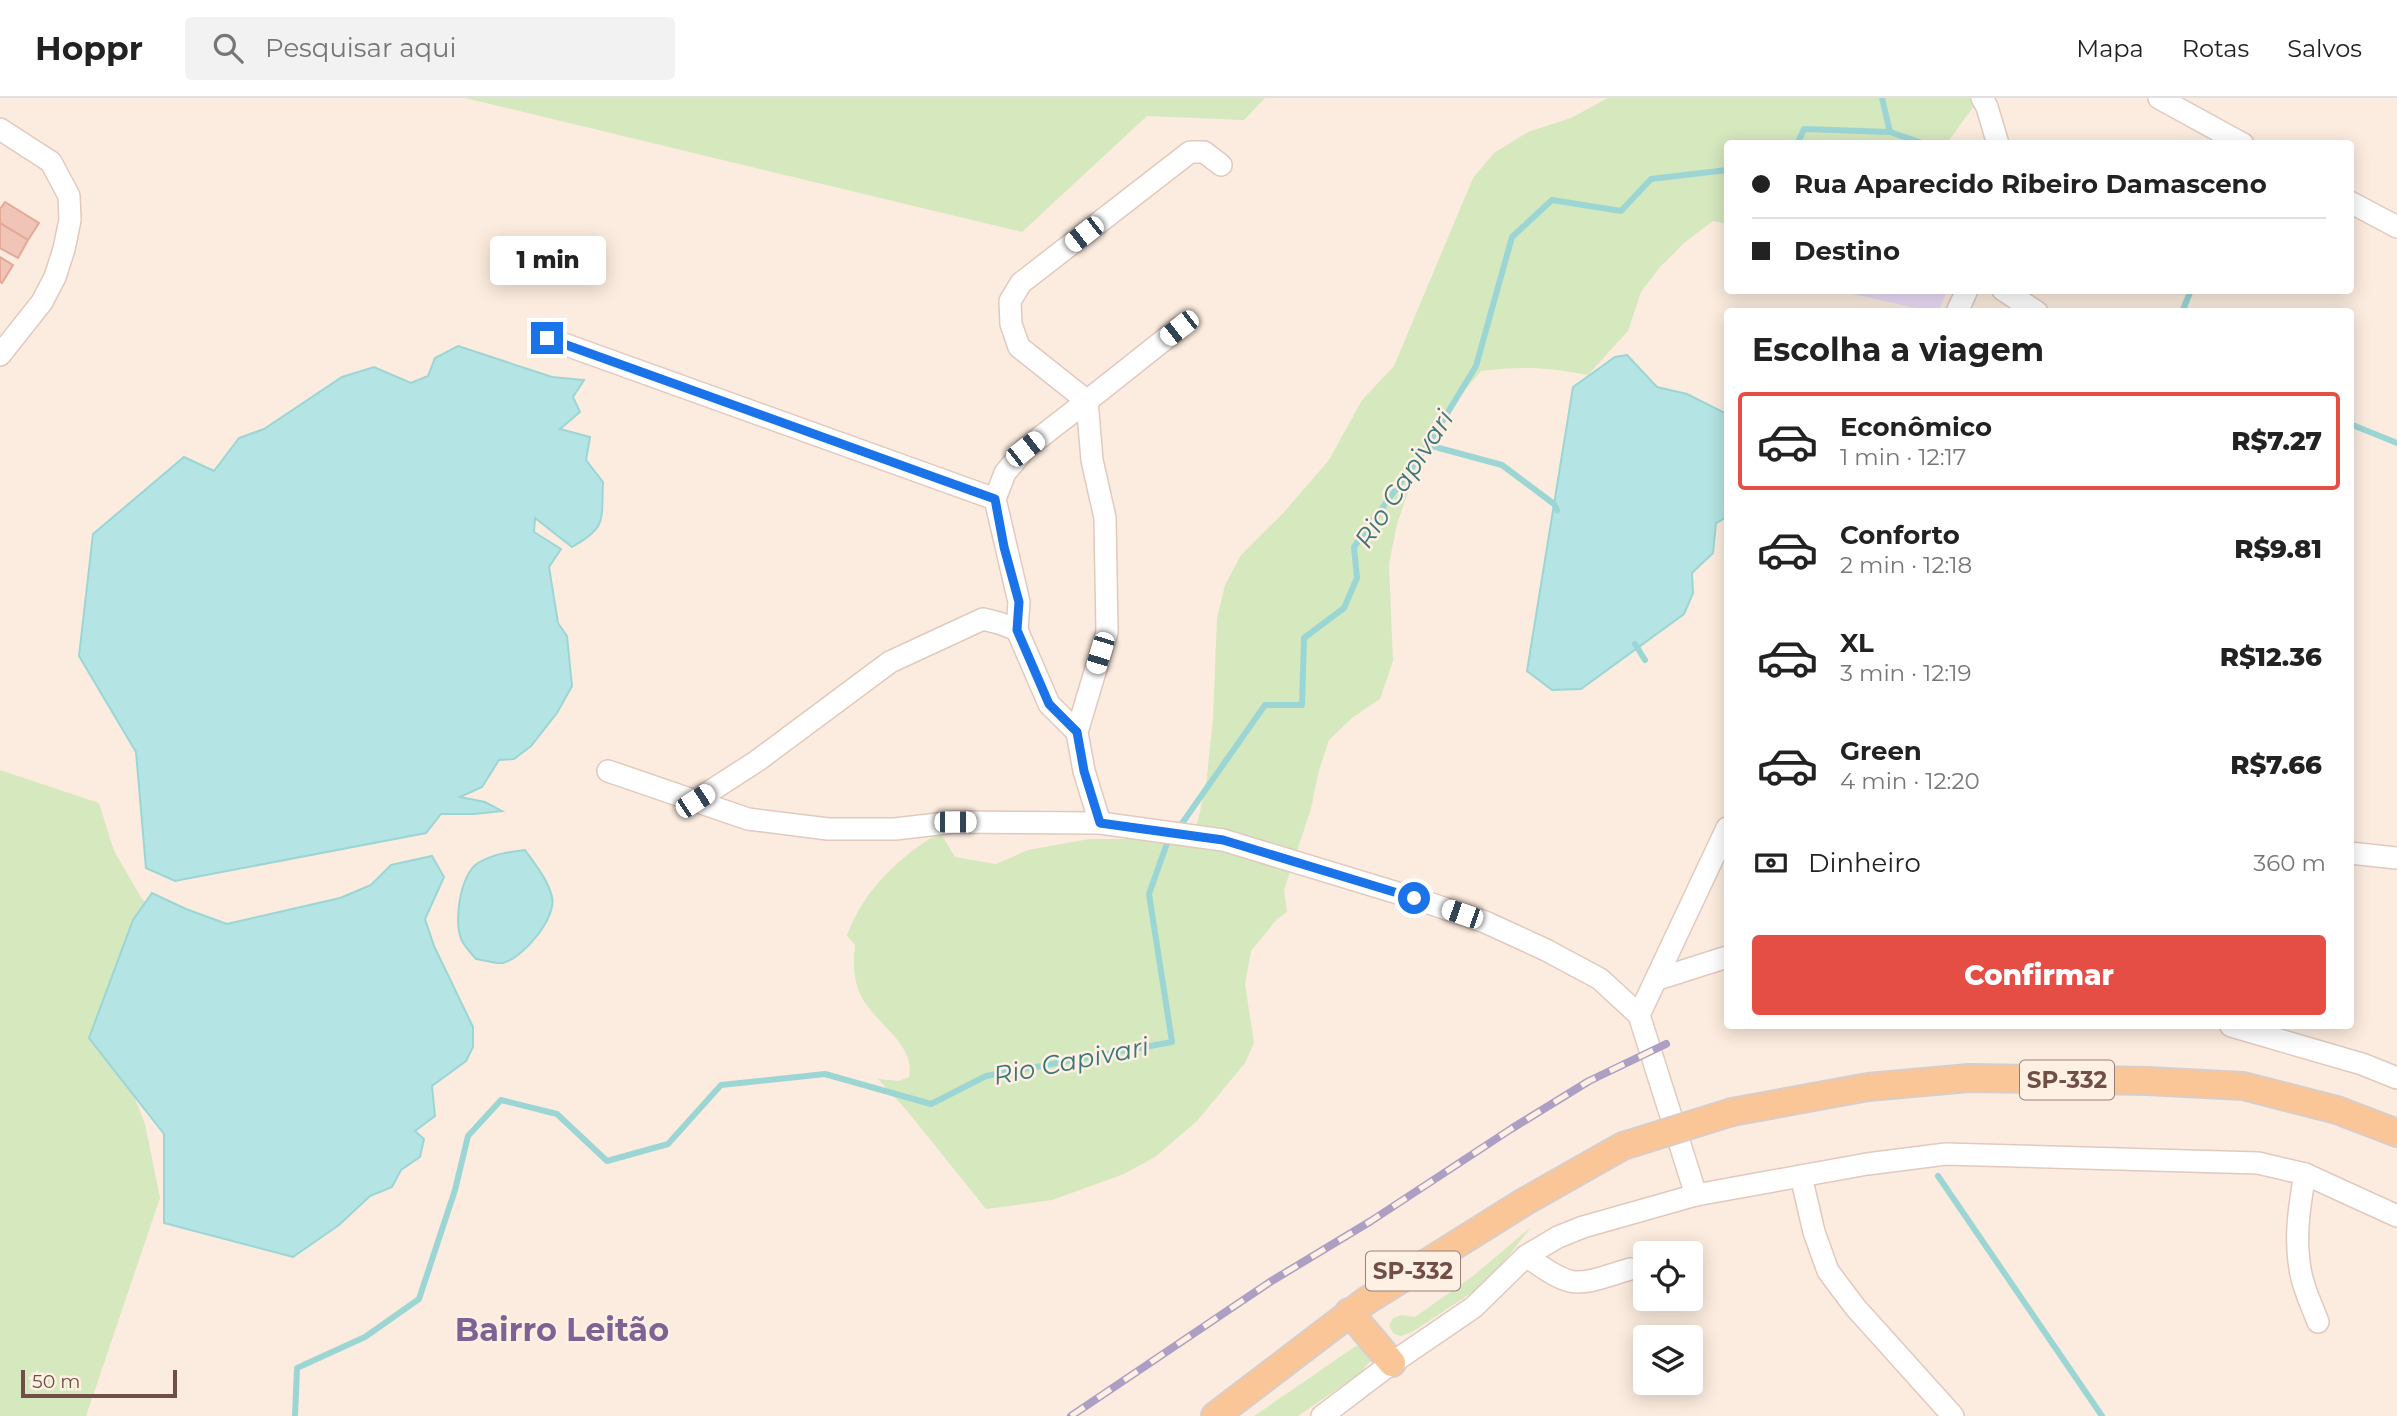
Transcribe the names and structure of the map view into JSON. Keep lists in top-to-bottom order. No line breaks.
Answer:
{"streets":{"main road":["SP-332"]},"districts":["Bairro Leitão"],"water":["Rio Capivari"],"scale_bar":"50 m","page":{"header":"Hoppr","search":"Pesquisar aqui","nav":["Mapa","Rotas","Salvos"],"banner":["Rua Aparecido Ribeiro Damasceno","Destino"],"bubble":"1 min","heading":"Escolha a viagem","list":[{"name":"Econômico","note":"1 min · 12:17","value":"R$7.27"},{"name":"Conforto","note":"2 min · 12:18","value":"R$9.81"},{"name":"XL","note":"3 min · 12:19","value":"R$12.36"},{"name":"Green","note":"4 min · 12:20","value":"R$7.66"}],"pay":["Dinheiro","360 m"],"buttons":"Confirmar","scale":"50 m"}}
